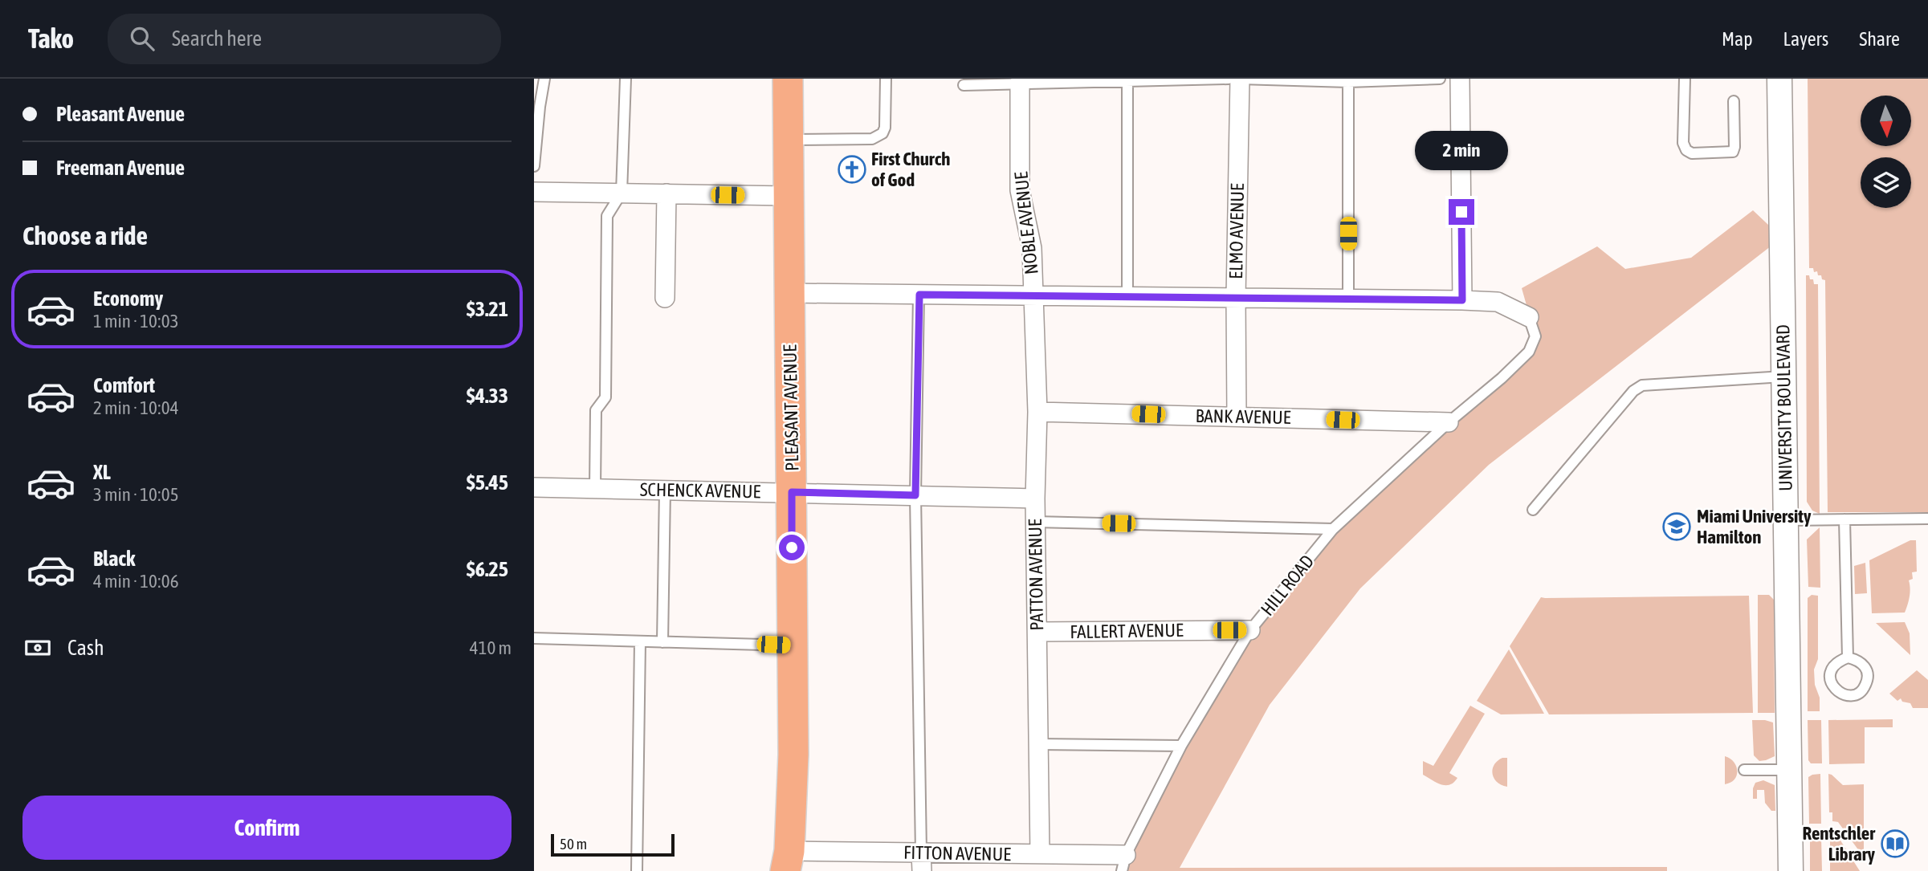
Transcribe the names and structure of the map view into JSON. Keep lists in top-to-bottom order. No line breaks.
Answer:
{"streets":{"main road":["PLEASANT AVENUE"],"street":["NOBLE AVENUE","ELMO AVENUE","UNIVERSITY BOULEVARD","BANK AVENUE","SCHENCK AVENUE","PATTON AVENUE","FALLERT AVENUE","FITTON AVENUE"],"lane":["HILL ROAD"]},"crossings":[["NOBLE AVENUE","PATTON AVENUE"],["ELMO AVENUE","BANK AVENUE"],["PLEASANT AVENUE","SCHENCK AVENUE"],["PLEASANT AVENUE","FITTON AVENUE"],["BANK AVENUE","PATTON AVENUE"],["BANK AVENUE","HILL ROAD"],["SCHENCK AVENUE","PATTON AVENUE"],["PATTON AVENUE","FALLERT AVENUE"],["PATTON AVENUE","FITTON AVENUE"],["HILL ROAD","FALLERT AVENUE"],["HILL ROAD","FITTON AVENUE"]],"places":{"church":["First Church of God"],"school or university":["Miami University Hamilton"],"library":["Rentschler Library"]},"scale_bar":"50 m","north":"bottom","page":{"header":"Tako","search":"Search here","nav":["Map","Layers","Share"],"banner":["Pleasant Avenue","Freeman Avenue"],"bubble":"2 min","heading":"Choose a ride","list":[{"name":"Economy","note":"1 min · 10:03","value":"$3.21"},{"name":"Comfort","note":"2 min · 10:04","value":"$4.33"},{"name":"XL","note":"3 min · 10:05","value":"$5.45"},{"name":"Black","note":"4 min · 10:06","value":"$6.25"}],"pay":["Cash","410 m"],"buttons":"Confirm","scale":"50 m"}}
